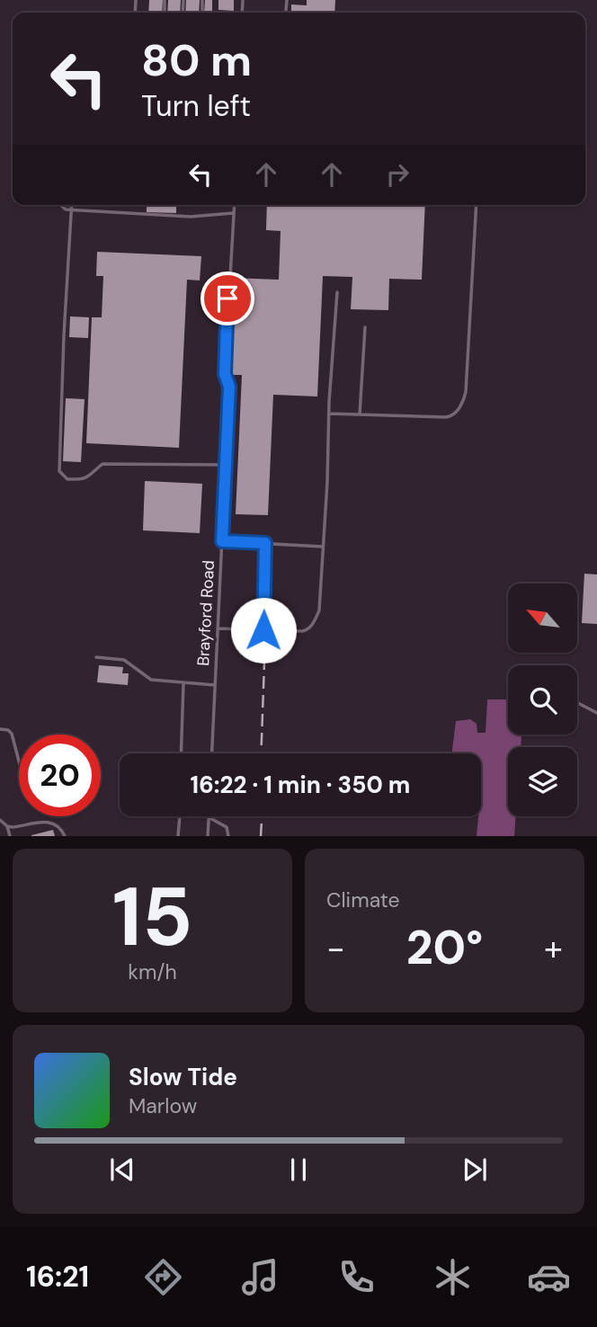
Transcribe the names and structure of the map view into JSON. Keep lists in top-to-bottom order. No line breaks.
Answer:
{"streets":{"lane":["Brayford Road"]},"north":"top left","page":{"turn":["80 m","Turn left"],"limit":"20","trip":"16:22 · 1 min · 350 m","tile":[["15","km/h"],"Climate"],"heat":["−","20°","+"],"song":["Slow Tide","Marlow"],"tabs":"16:21"}}
